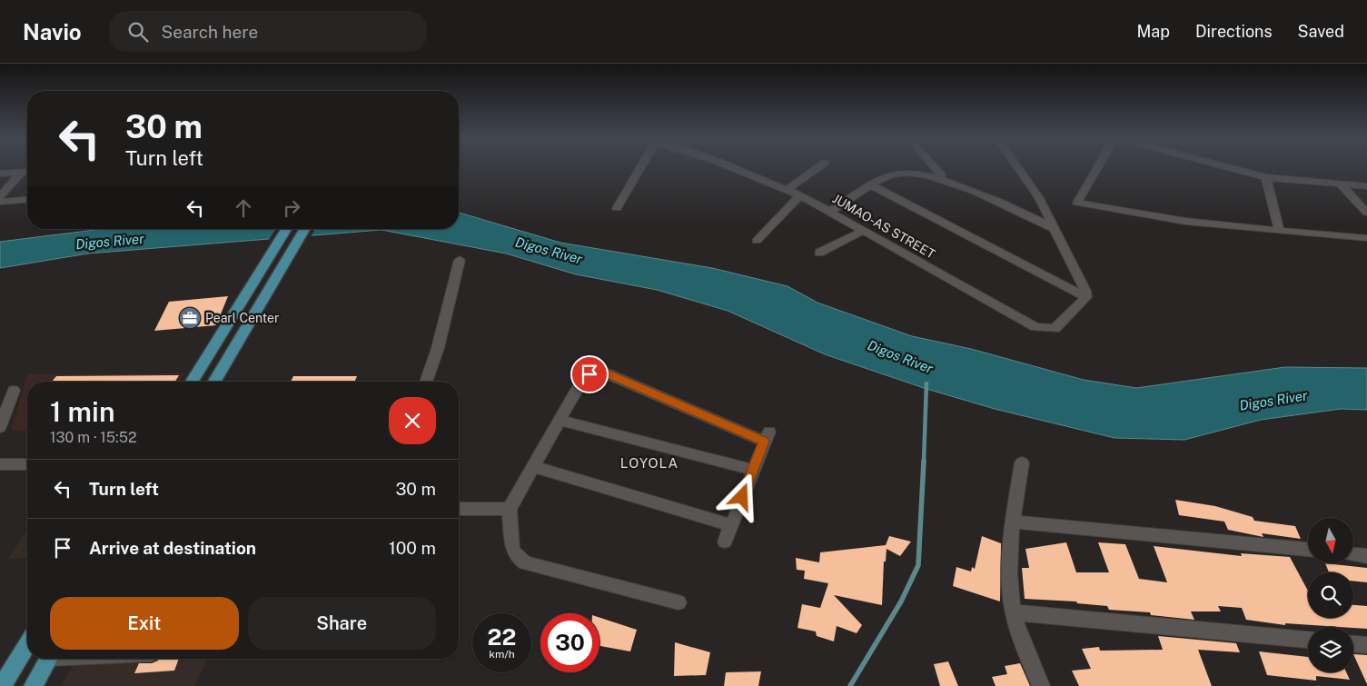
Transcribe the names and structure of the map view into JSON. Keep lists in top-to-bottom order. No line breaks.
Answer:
{"streets":{"street":["JUMAO-AS STREET"]},"districts":["LOYOLA"],"water":["Digos River"],"places":{"office":["Pearl Center"]},"north":"bottom","page":{"header":"Navio","search":"Search here","nav":["Map","Directions","Saved"],"turn":["30 m","Turn left"],"heading":["1 min","130 m · 15:52"],"list":[{"name":"Turn left","value":"30 m"},{"name":"Arrive at destination","value":"100 m"}],"buttons":["Exit","Share"],"speed":"22 km/h","limit":"30"}}
